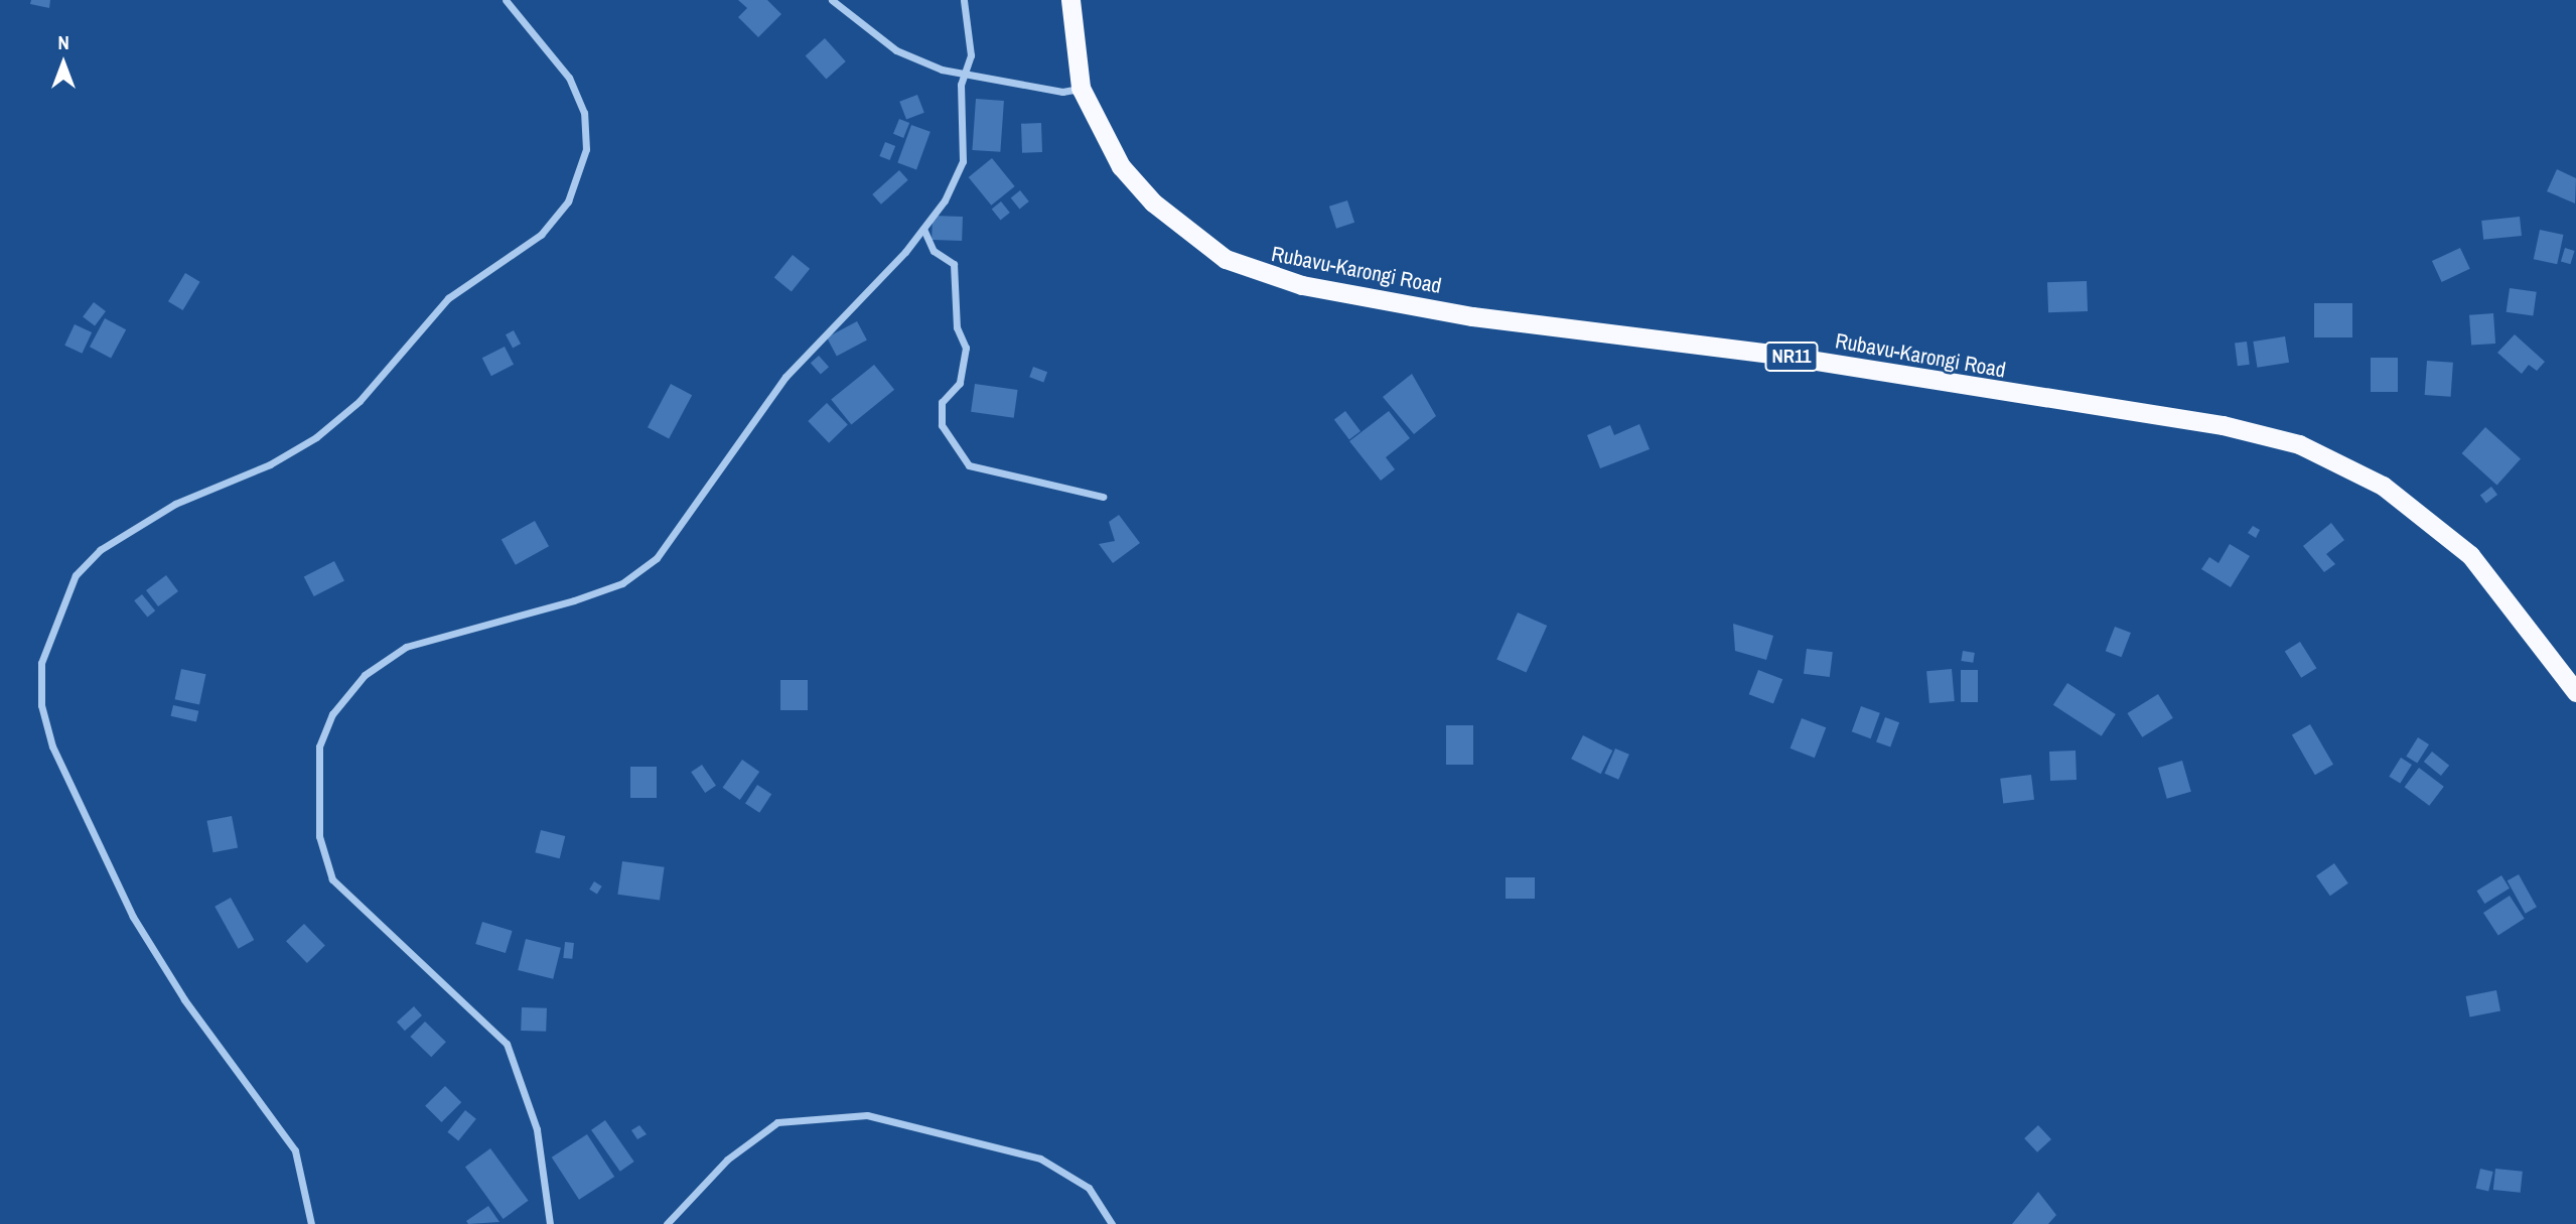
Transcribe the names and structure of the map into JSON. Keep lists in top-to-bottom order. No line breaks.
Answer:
{"streets":{"highway":["Rubavu-Karongi Road","NR11"]},"north":"top"}
